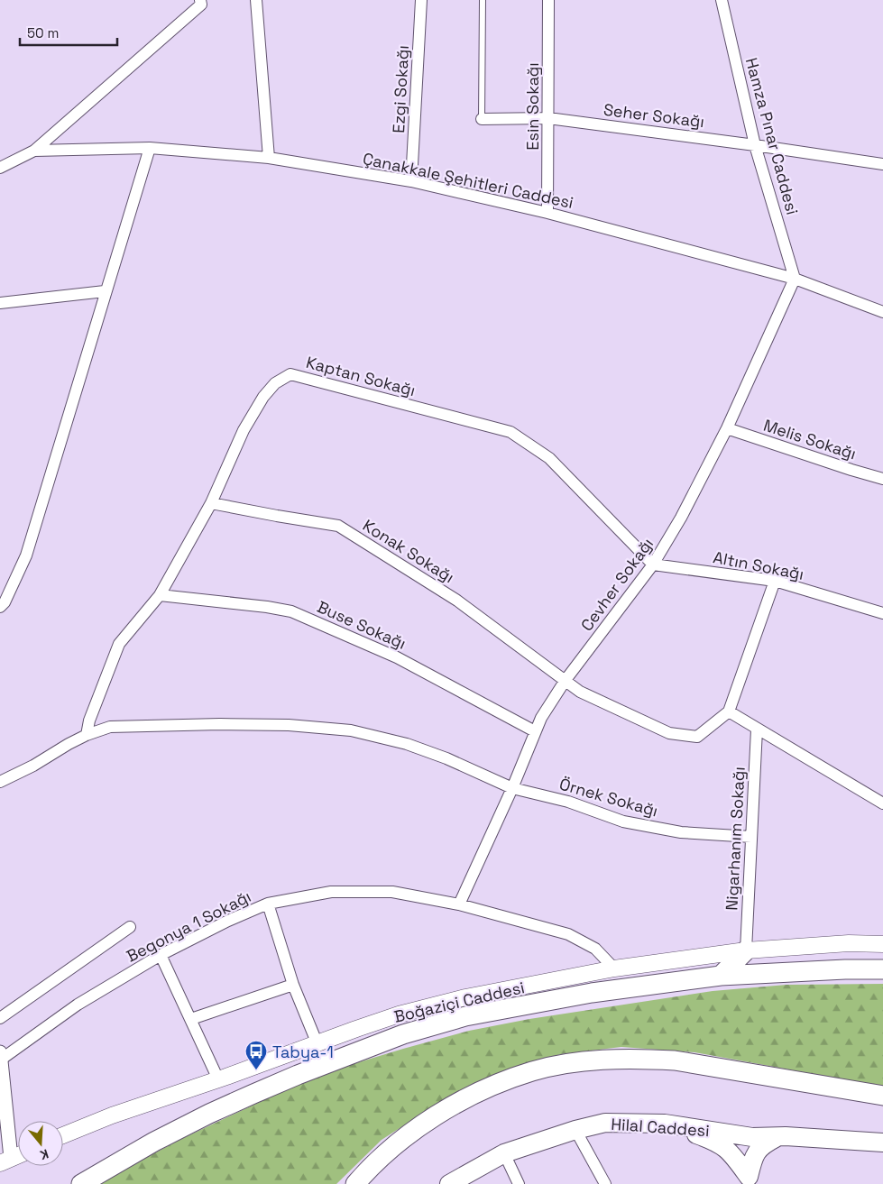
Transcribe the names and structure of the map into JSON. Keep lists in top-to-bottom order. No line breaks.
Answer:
{"streets":{"main road":["Boğaziçi Caddesi","Hilal Caddesi"],"street":["Ezgi Sokağı","Esin Sokağı","Seher Sokağı","Hamza Pınar Caddesi","Çanakkale Şehitleri Caddesi","Kaptan Sokağı","Melis Sokağı","Konak Sokağı","Altın Sokağı","Cevher Sokağı","Buse Sokağı","Örnek Sokağı","Nigarhanım Sokağı","Begonya 1 Sokağı"]},"crossings":[["Ezgi Sokağı","Çanakkale Şehitleri Caddesi"],["Esin Sokağı","Seher Sokağı"],["Esin Sokağı","Çanakkale Şehitleri Caddesi"],["Seher Sokağı","Hamza Pınar Caddesi"],["Hamza Pınar Caddesi","Çanakkale Şehitleri Caddesi"],["Hamza Pınar Caddesi","Cevher Sokağı"],["Çanakkale Şehitleri Caddesi","Cevher Sokağı"],["Kaptan Sokağı","Konak Sokağı"],["Kaptan Sokağı","Altın Sokağı"],["Kaptan Sokağı","Cevher Sokağı"],["Kaptan Sokağı","Buse Sokağı"],["Kaptan Sokağı","Örnek Sokağı"],["Melis Sokağı","Cevher Sokağı"],["Konak Sokağı","Cevher Sokağı"],["Altın Sokağı","Cevher Sokağı"],["Cevher Sokağı","Buse Sokağı"],["Cevher Sokağı","Örnek Sokağı"],["Cevher Sokağı","Begonya 1 Sokağı"],["Örnek Sokağı","Nigarhanım Sokağı"],["Nigarhanım Sokağı","Boğaziçi Caddesi"],["Begonya 1 Sokağı","Boğaziçi Caddesi"]],"places":{"bus stop":["Tabya-1"]},"scale_bar":"50 m","north":"bottom"}
